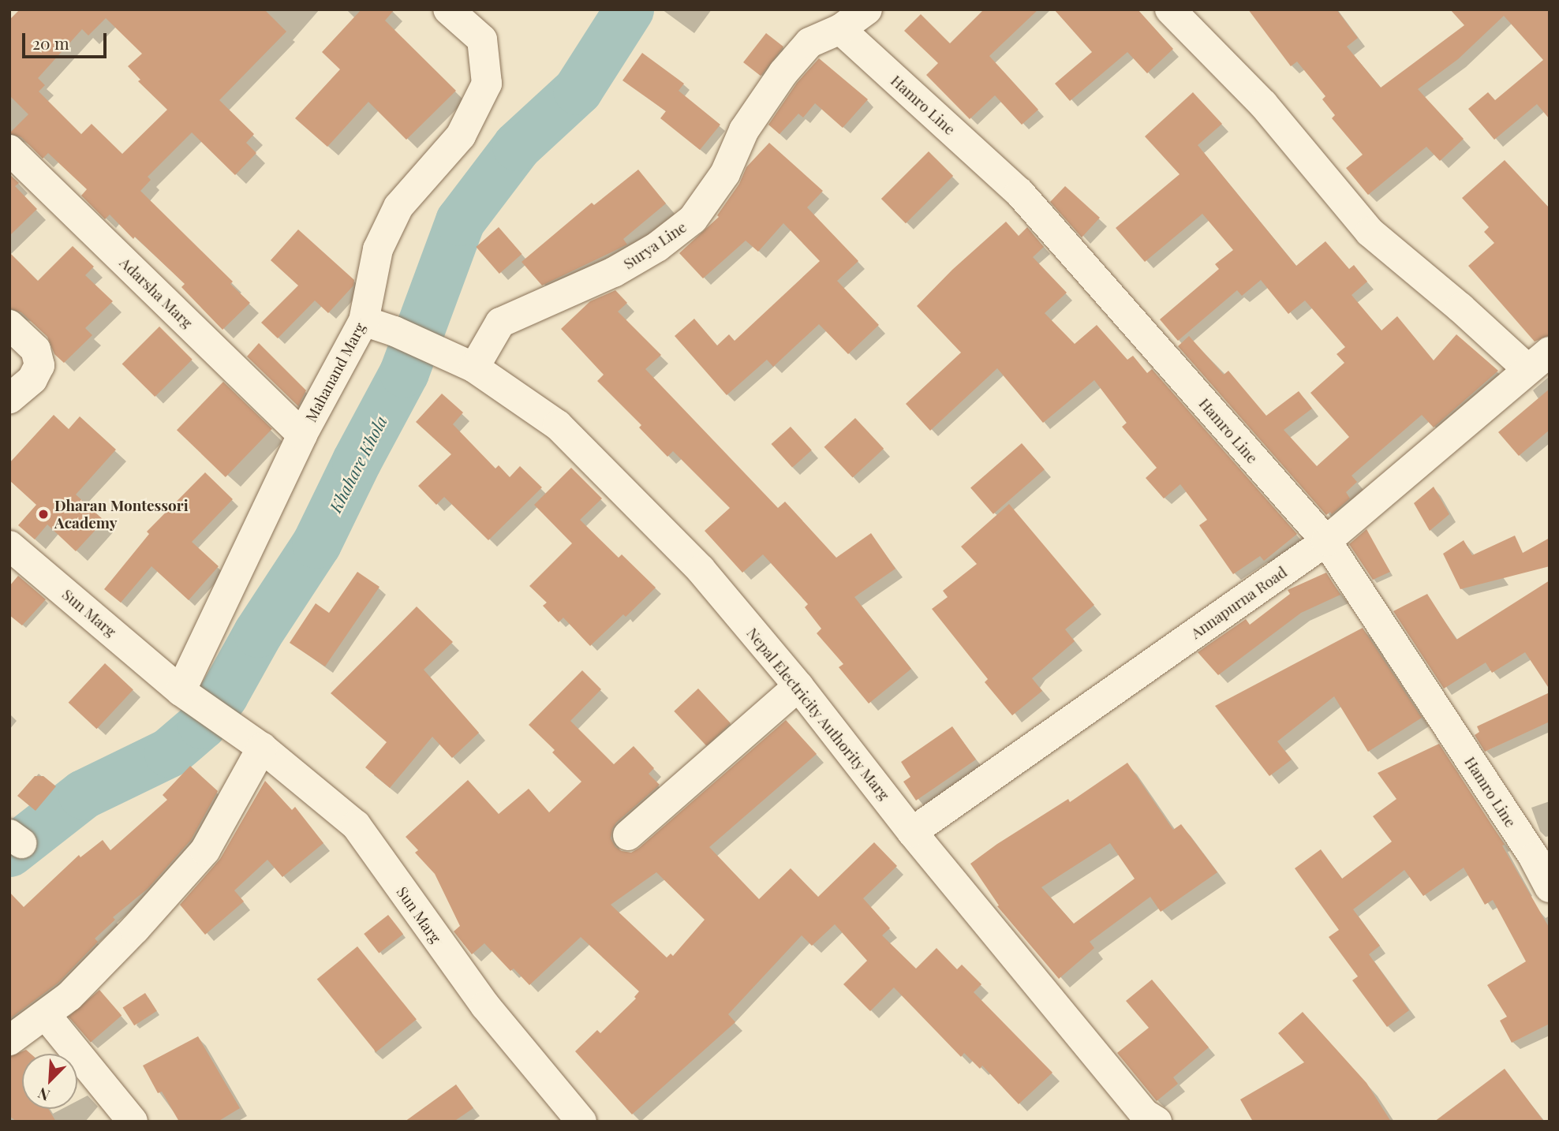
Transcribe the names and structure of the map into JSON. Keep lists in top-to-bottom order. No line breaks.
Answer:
{"streets":{"street":["Hamro Line","Surya Line","Adarsha Marg","Mahanand Marg","Annapurna Road","Sun Marg","Nepal Electricity Authority Marg"]},"crossings":[["Hamro Line","Surya Line"],["Hamro Line","Annapurna Road"],["Surya Line","Nepal Electricity Authority Marg"],["Adarsha Marg","Mahanand Marg"],["Mahanand Marg","Sun Marg"],["Mahanand Marg","Nepal Electricity Authority Marg"],["Annapurna Road","Nepal Electricity Authority Marg"]],"water":["Khahare Khola"],"places":["Dharan Montessori Academy"],"scale_bar":"20 m","north":"bottom left"}
